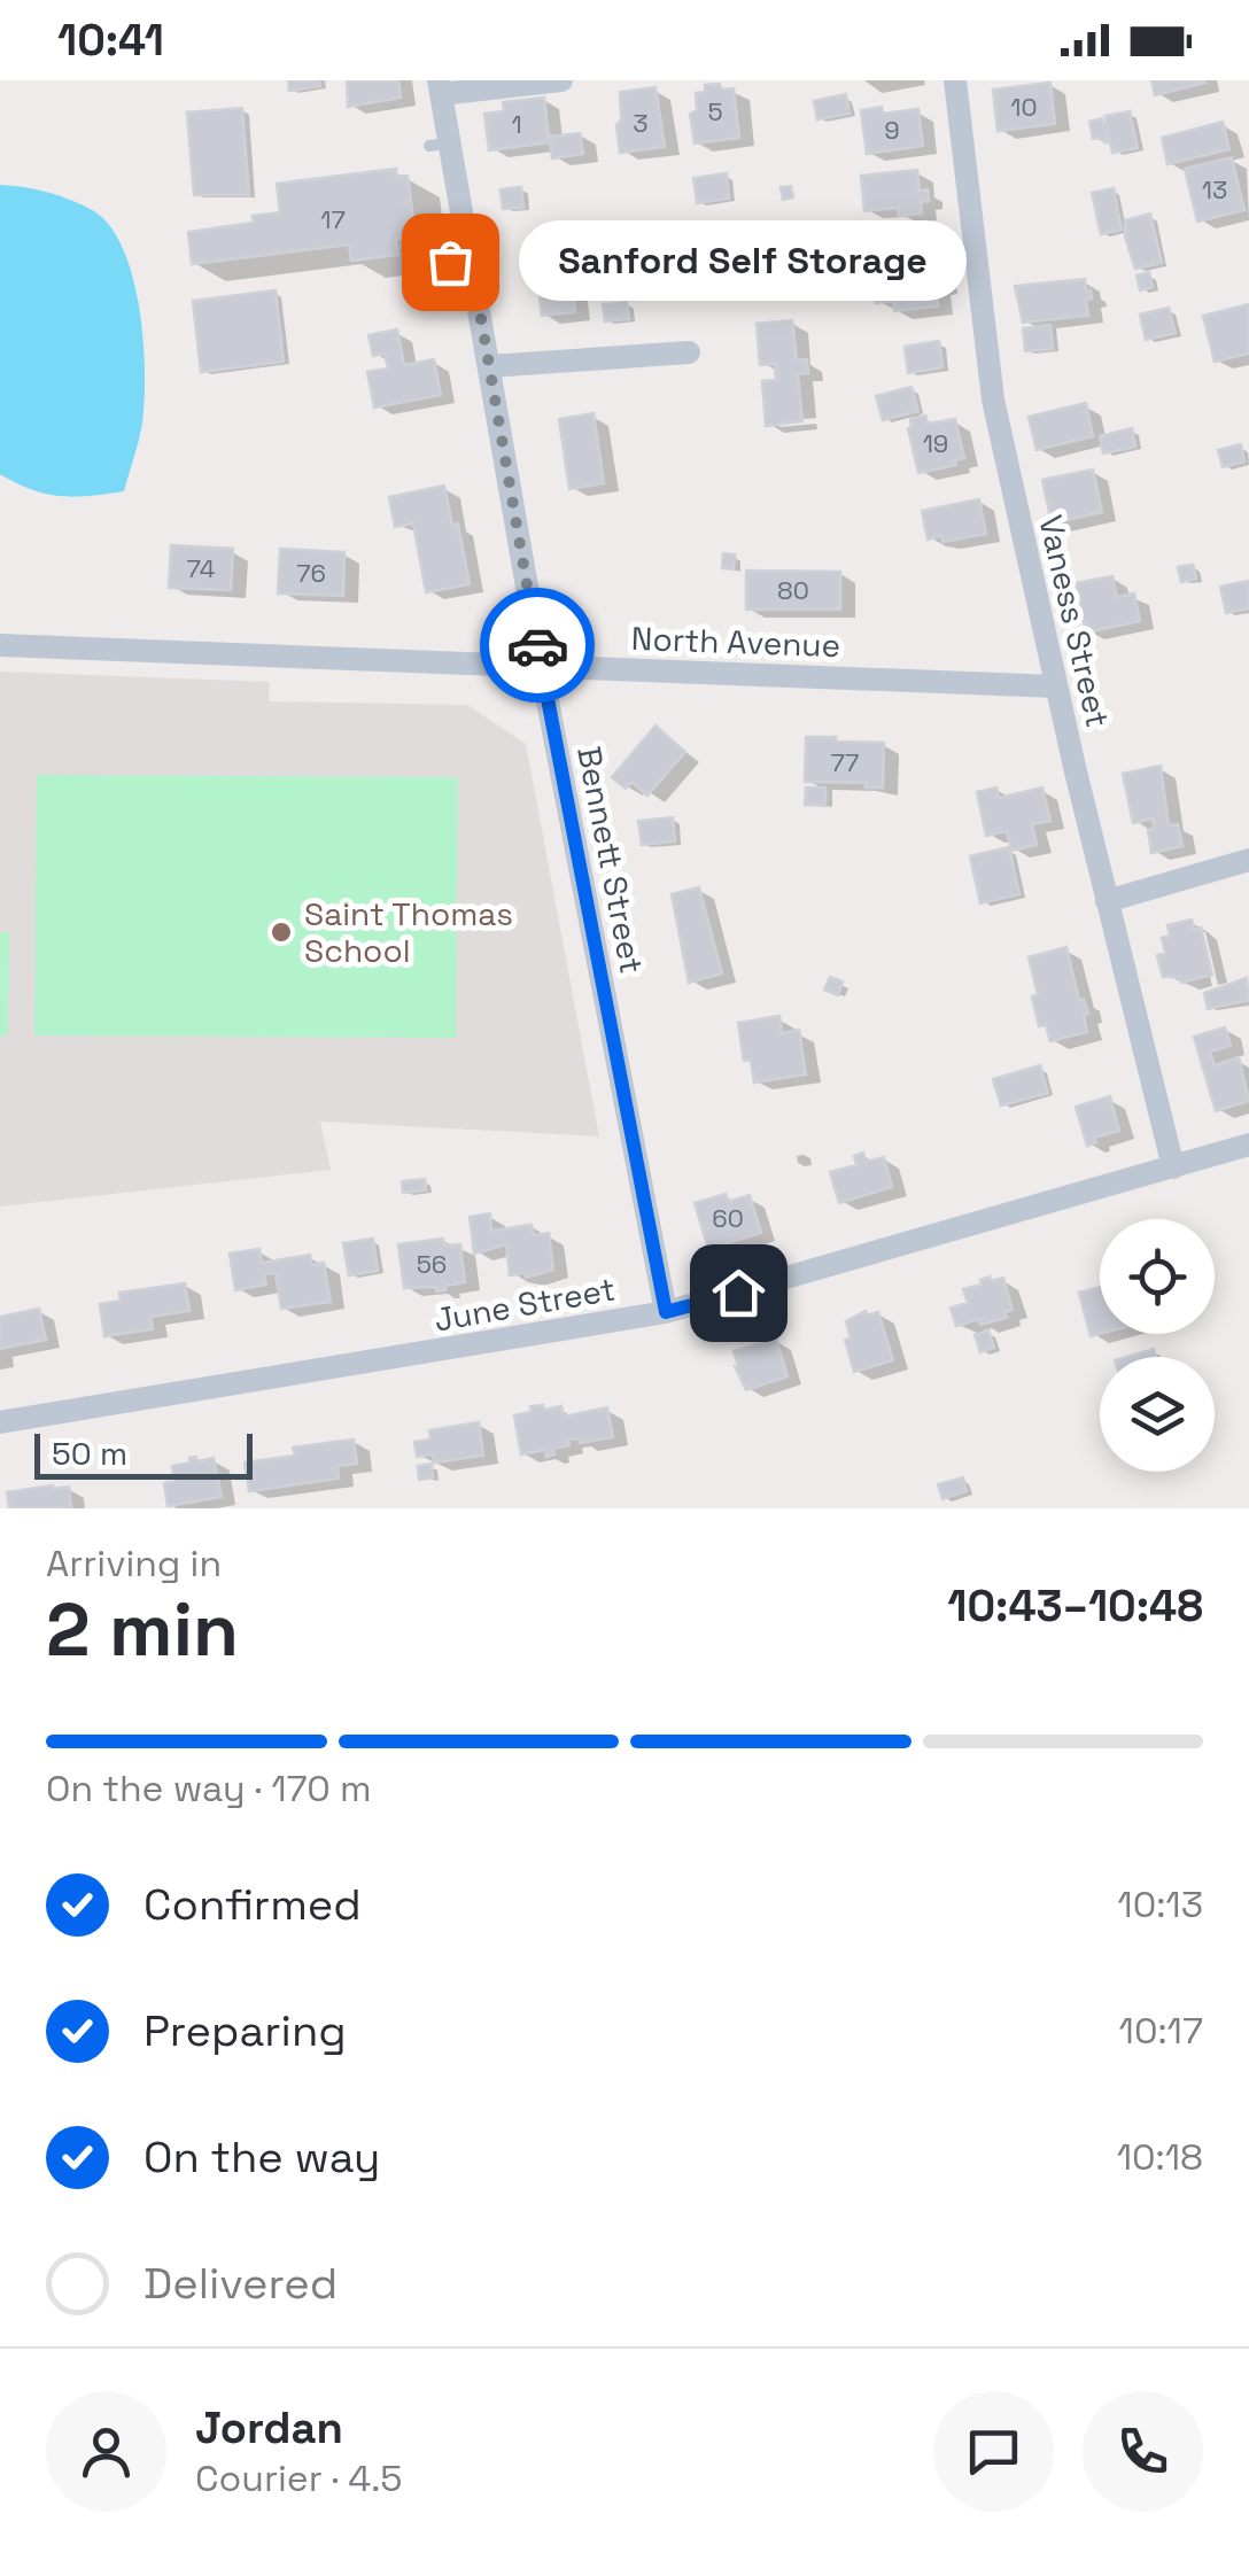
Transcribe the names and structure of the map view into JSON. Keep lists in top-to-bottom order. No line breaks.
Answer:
{"streets":{"street":["Vaness Street","North Avenue","Bennett Street","June Street"]},"crossings":[["Vaness Street","North Avenue"],["Vaness Street","June Street"],["North Avenue","Bennett Street"],["Bennett Street","June Street"]],"places":["Sanford Self Storage","Saint Thomas School"],"house_numbers":["10","5","3","1","9","13","17","19","74","76","80","77","60","56"],"scale_bar":"50 m","page":{"status":"10:41","bubble":"Sanford Self Storage","scale":"50 m","heading":["2 min","Arriving in","10:43–10:48"],"panel":["Jordan","Courier · 4.5"],"bar":"On the way · 170 m","list":[["Confirmed","10:13"],["Preparing","10:17"],["On the way","10:18"],"Delivered"]}}
